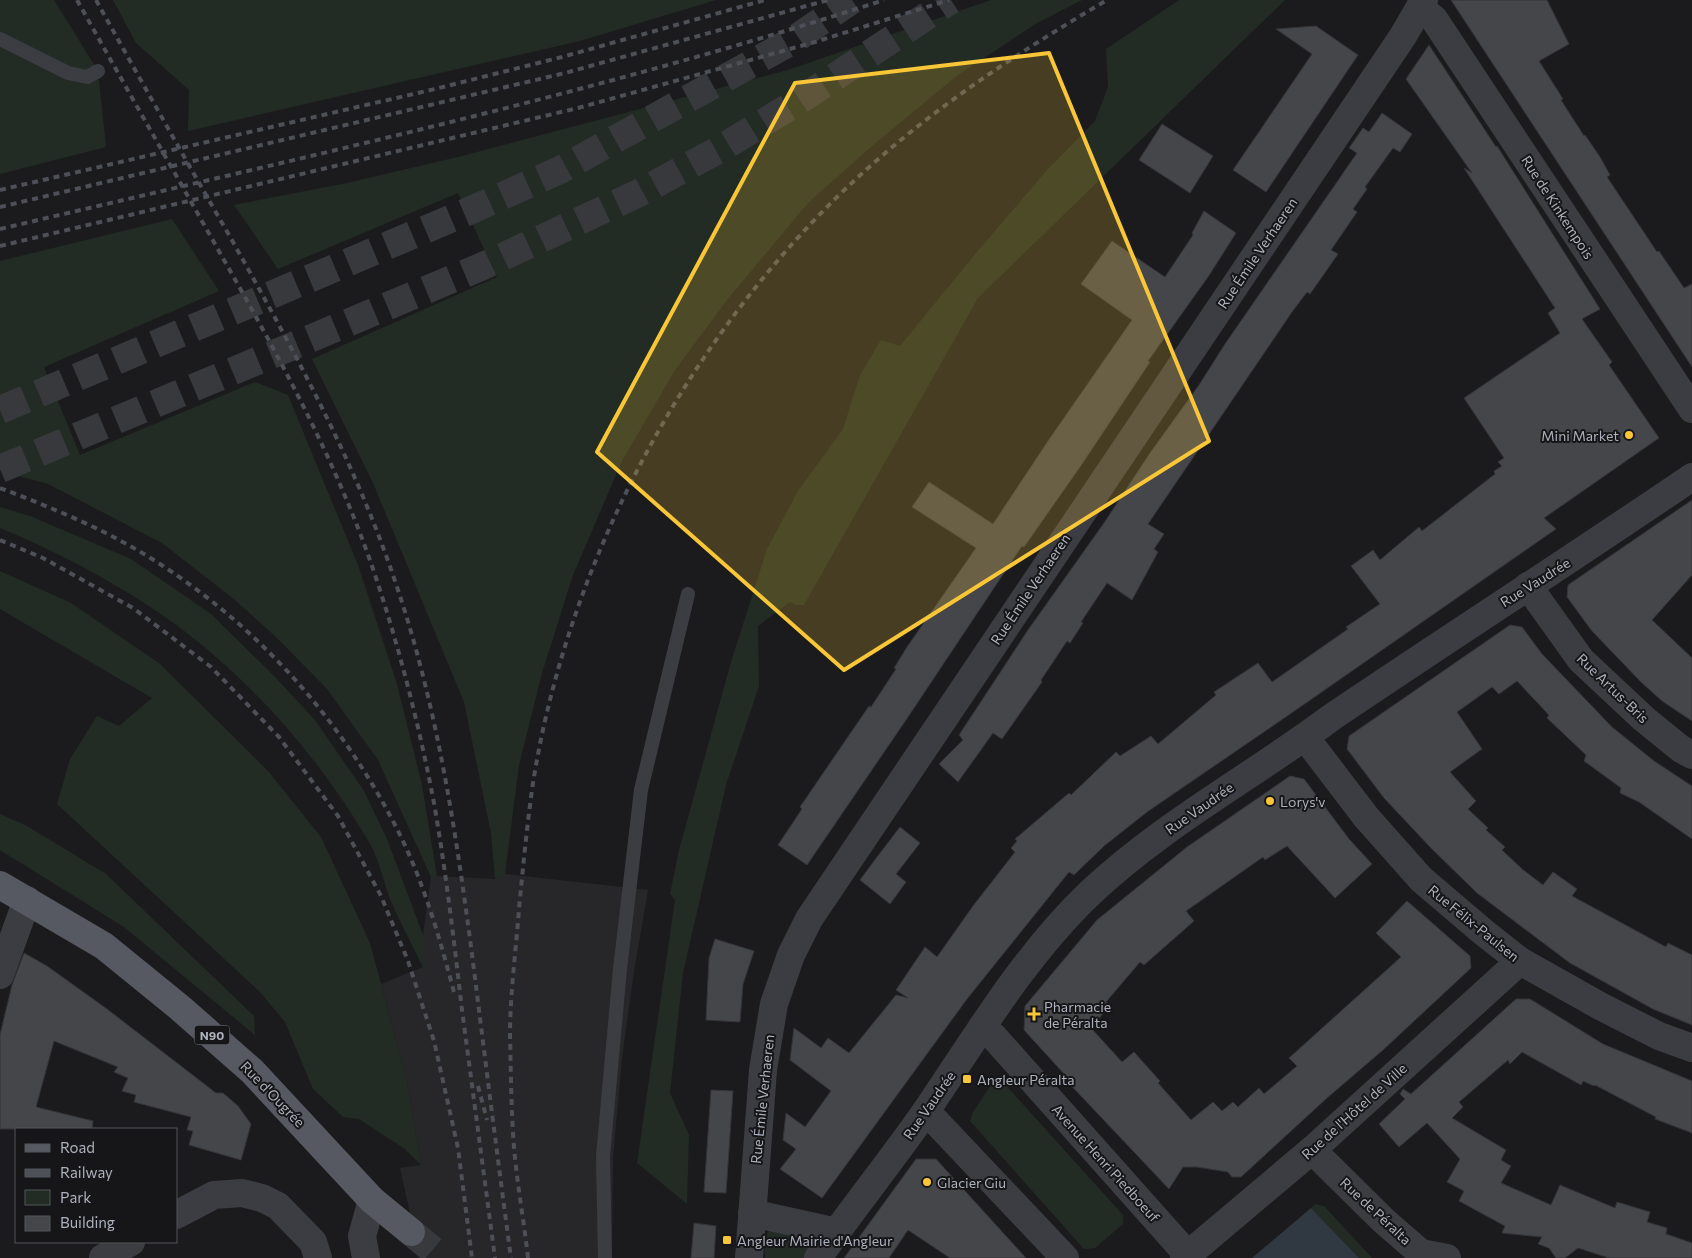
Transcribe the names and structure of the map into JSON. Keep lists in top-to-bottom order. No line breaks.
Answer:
{"streets":{"main road":["N90","Rue d'Ougrée"],"street":["Rue de Kinkempois","Rue Émile Verhaeren","Rue Vaudrée","Rue Artus-Bris","Rue Félix-Paulsen","Rue de l'Hôtel de Ville","Avenue Henri Piedboeuf","Rue de Péralta"]},"crossings":[["Rue de Kinkempois","Rue Émile Verhaeren"],["Rue Vaudrée","Rue Artus-Bris"],["Rue Vaudrée","Rue Félix-Paulsen"],["Rue Vaudrée","Avenue Henri Piedboeuf"],["Rue Félix-Paulsen","Rue de l'Hôtel de Ville"],["Rue de l'Hôtel de Ville","Avenue Henri Piedboeuf"],["Rue de l'Hôtel de Ville","Rue de Péralta"]],"places":{"other":["Mini Market","Lorys'v","Glacier Giu"],"health":["Pharmacie de Péralta"],"transit":["Angleur Péralta","Angleur Mairie d'Angleur"]},"legend":["Road","Railway","Park","Building"]}
